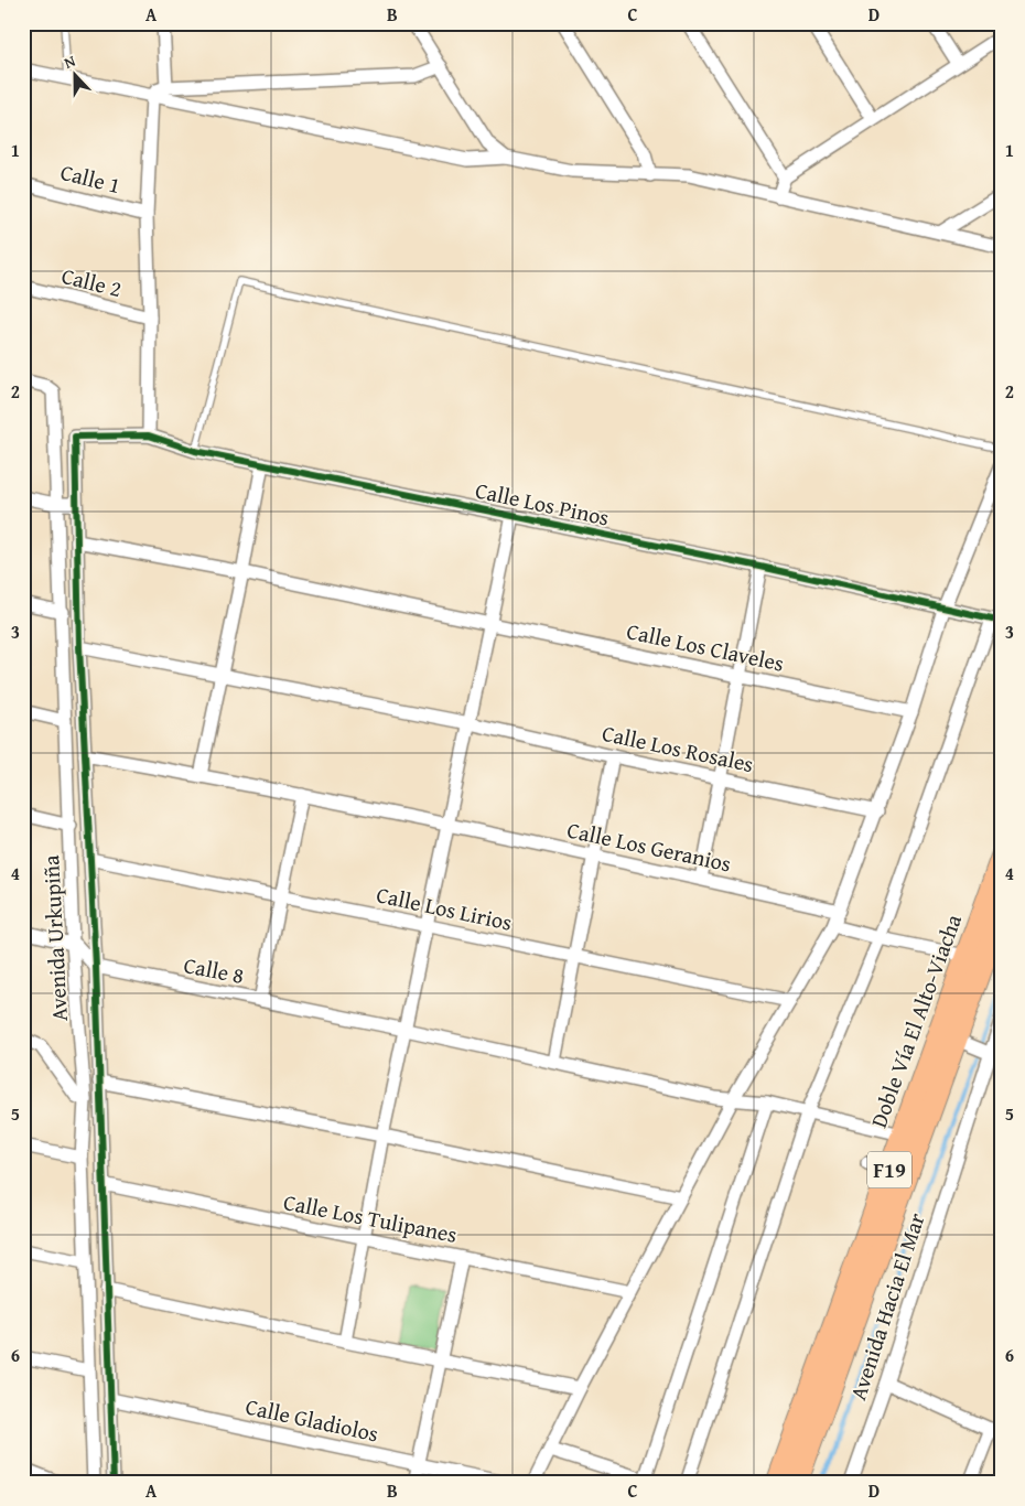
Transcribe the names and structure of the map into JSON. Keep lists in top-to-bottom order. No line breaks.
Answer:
{"streets":{"highway":["Doble Vía El Alto-Viacha","F19"],"street":["Calle 1","Calle 2","Calle Los Pinos","Calle Los Claveles","Calle Los Rosales","Calle Los Geranios","Calle Los Lirios","Avenida Urkupiña","Calle 8","Calle Los Tulipanes","Avenida Hacia El Mar","Calle Gladiolos"]},"crossings":[["Calle 8","Doble Vía El Alto-Viacha"]],"north":"top","grid":{"columns":["A","B","C","D"],"rows":["1","2","3","4","5","6"]}}
